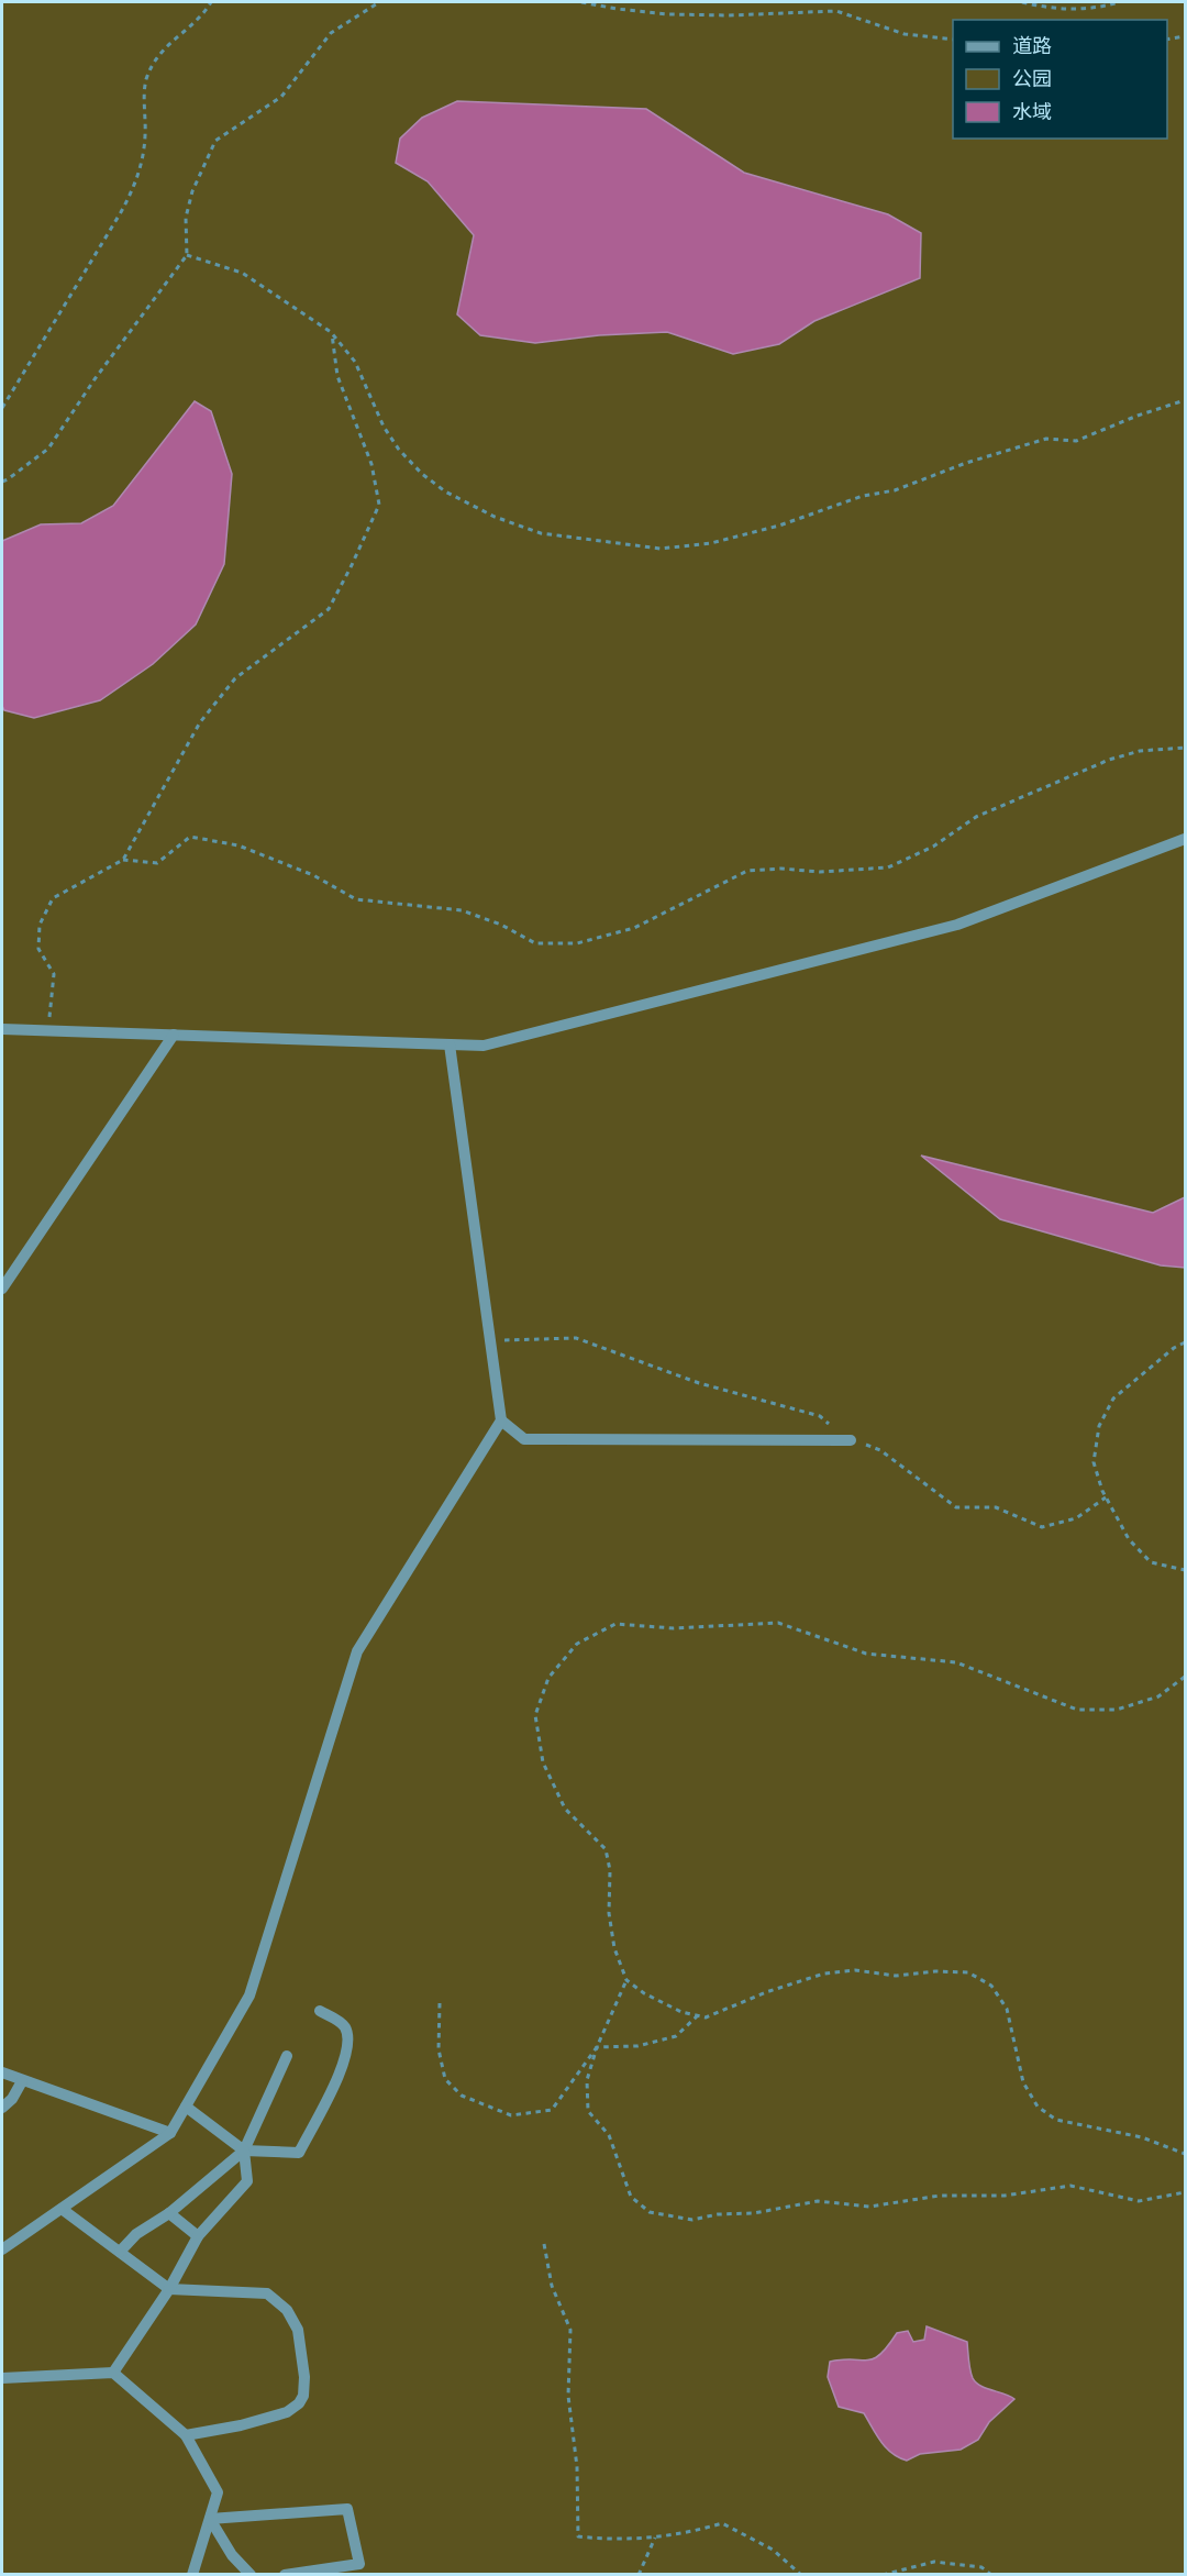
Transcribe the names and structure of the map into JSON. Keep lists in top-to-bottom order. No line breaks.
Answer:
{"legend":["道路","公园","水域"]}
